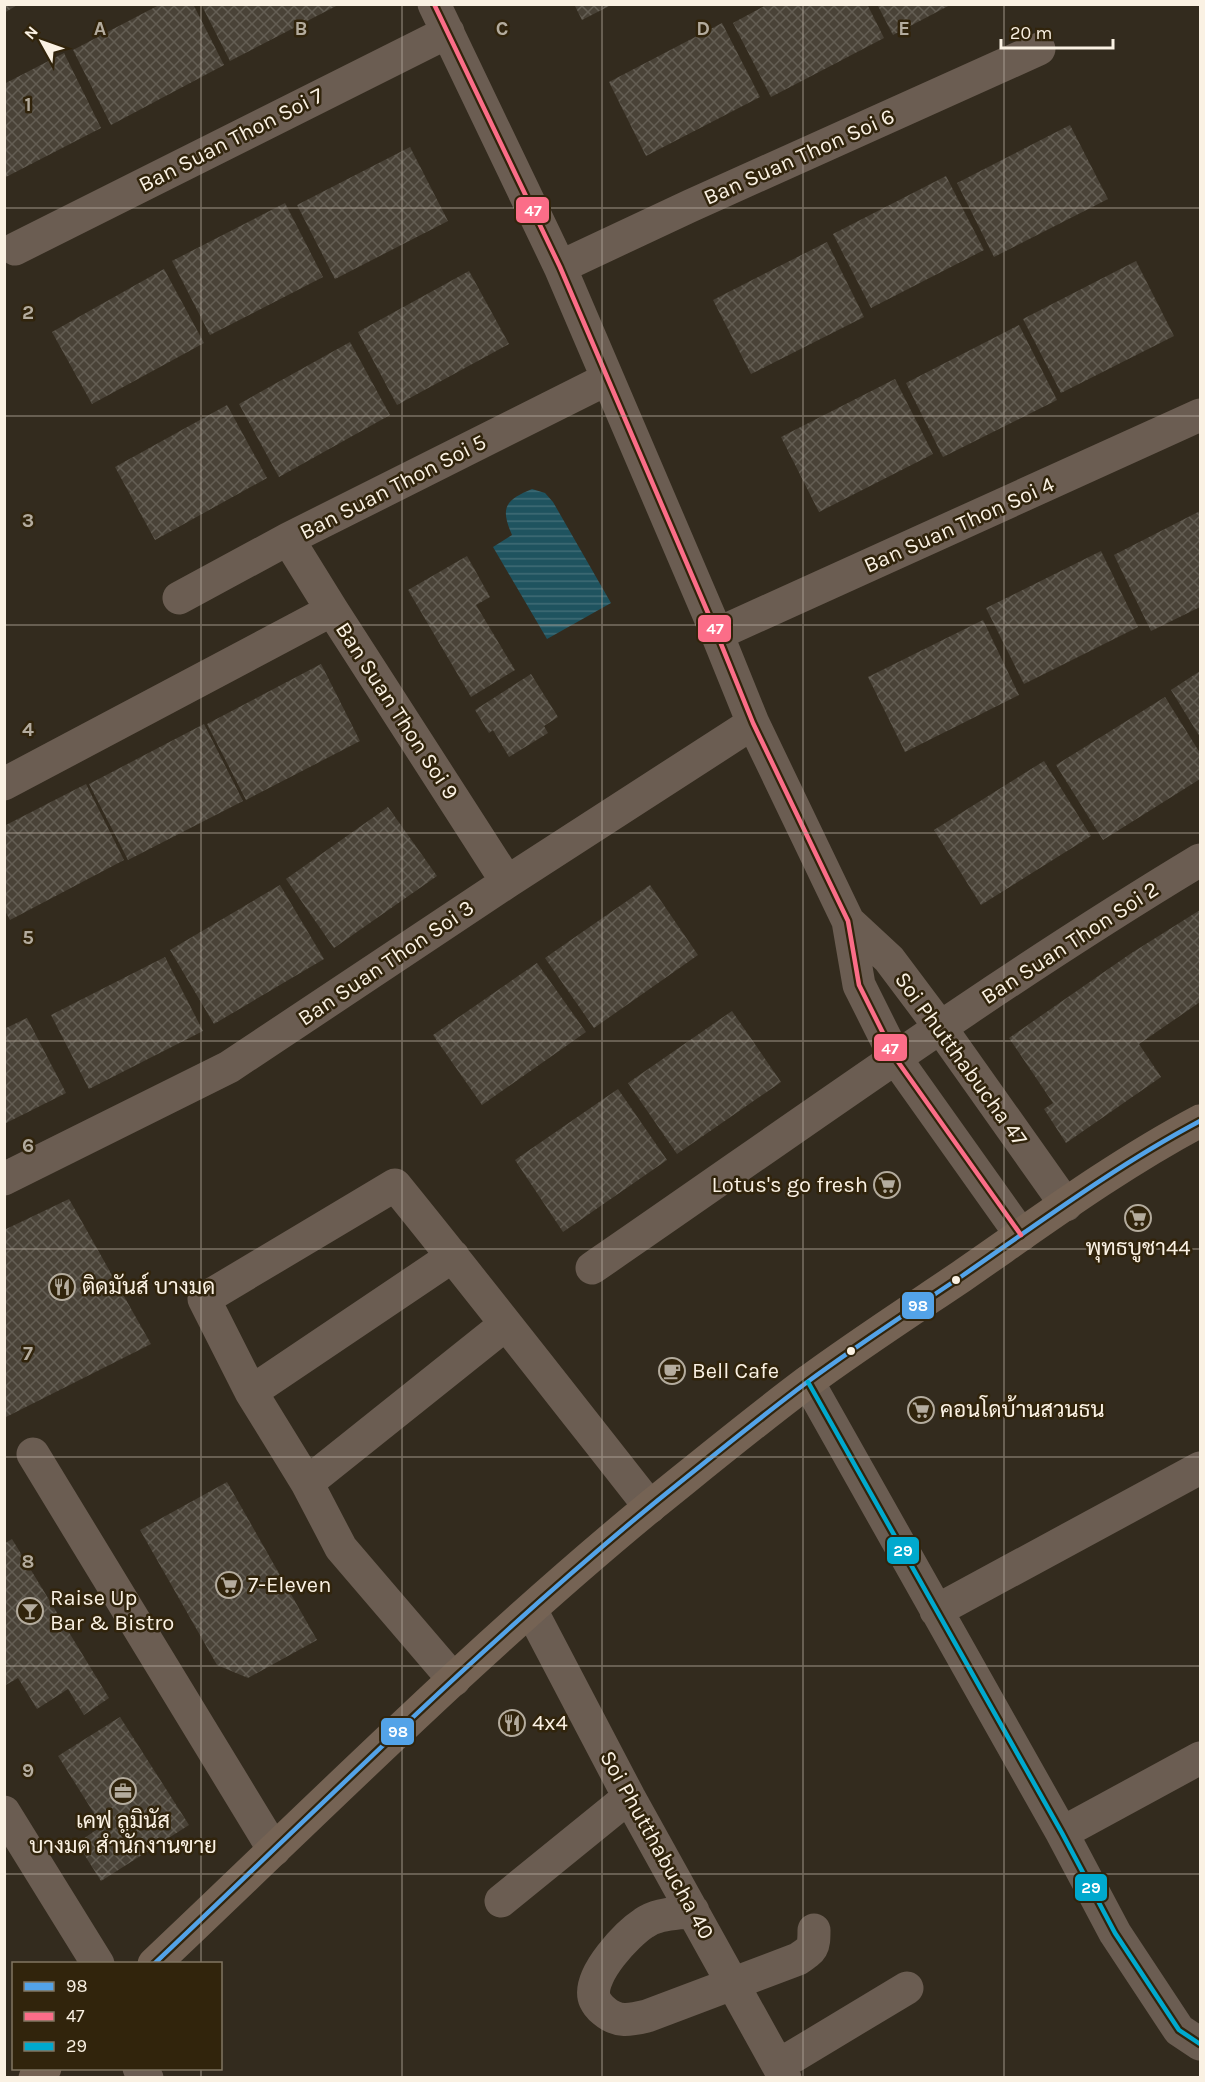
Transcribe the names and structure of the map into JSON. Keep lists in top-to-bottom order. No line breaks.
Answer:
{"streets":{"street":["Ban Suan Thon Soi 7","Ban Suan Thon Soi 6","Ban Suan Thon Soi 5","Ban Suan Thon Soi 4","Ban Suan Thon Soi 9","Ban Suan Thon Soi 2","Ban Suan Thon Soi 3","Soi Phutthabucha 47","Soi Phutthabucha 40"]},"crossings":[["Ban Suan Thon Soi 7","Soi Phutthabucha 47"],["Ban Suan Thon Soi 6","Soi Phutthabucha 47"],["Ban Suan Thon Soi 5","Ban Suan Thon Soi 9"],["Ban Suan Thon Soi 5","Soi Phutthabucha 47"],["Ban Suan Thon Soi 4","Soi Phutthabucha 47"],["Ban Suan Thon Soi 9","Ban Suan Thon Soi 3"],["Ban Suan Thon Soi 2","Soi Phutthabucha 47"],["Ban Suan Thon Soi 3","Soi Phutthabucha 47"]],"places":{"supermarket":["Lotus's go fresh","พุทธบูชา44","คอนโดบ้านสวนธน","7-Eleven"],"restaurant":["ติดมันส์ บางมด","4x4"],"cafe":["Bell Cafe"],"bar":["Raise Up Bar & Bistro"],"office":["เคฟ ลูมินัส บางมด สำนักงานขาย"]},"lines":["transit line 47","transit line 98","transit line 29"],"legend":["98","47","29"],"scale_bar":"20 m","north":"top left","grid":{"columns":["A","B","C","D","E"],"rows":["1","2","3","4","5","6","7","8","9"]}}
